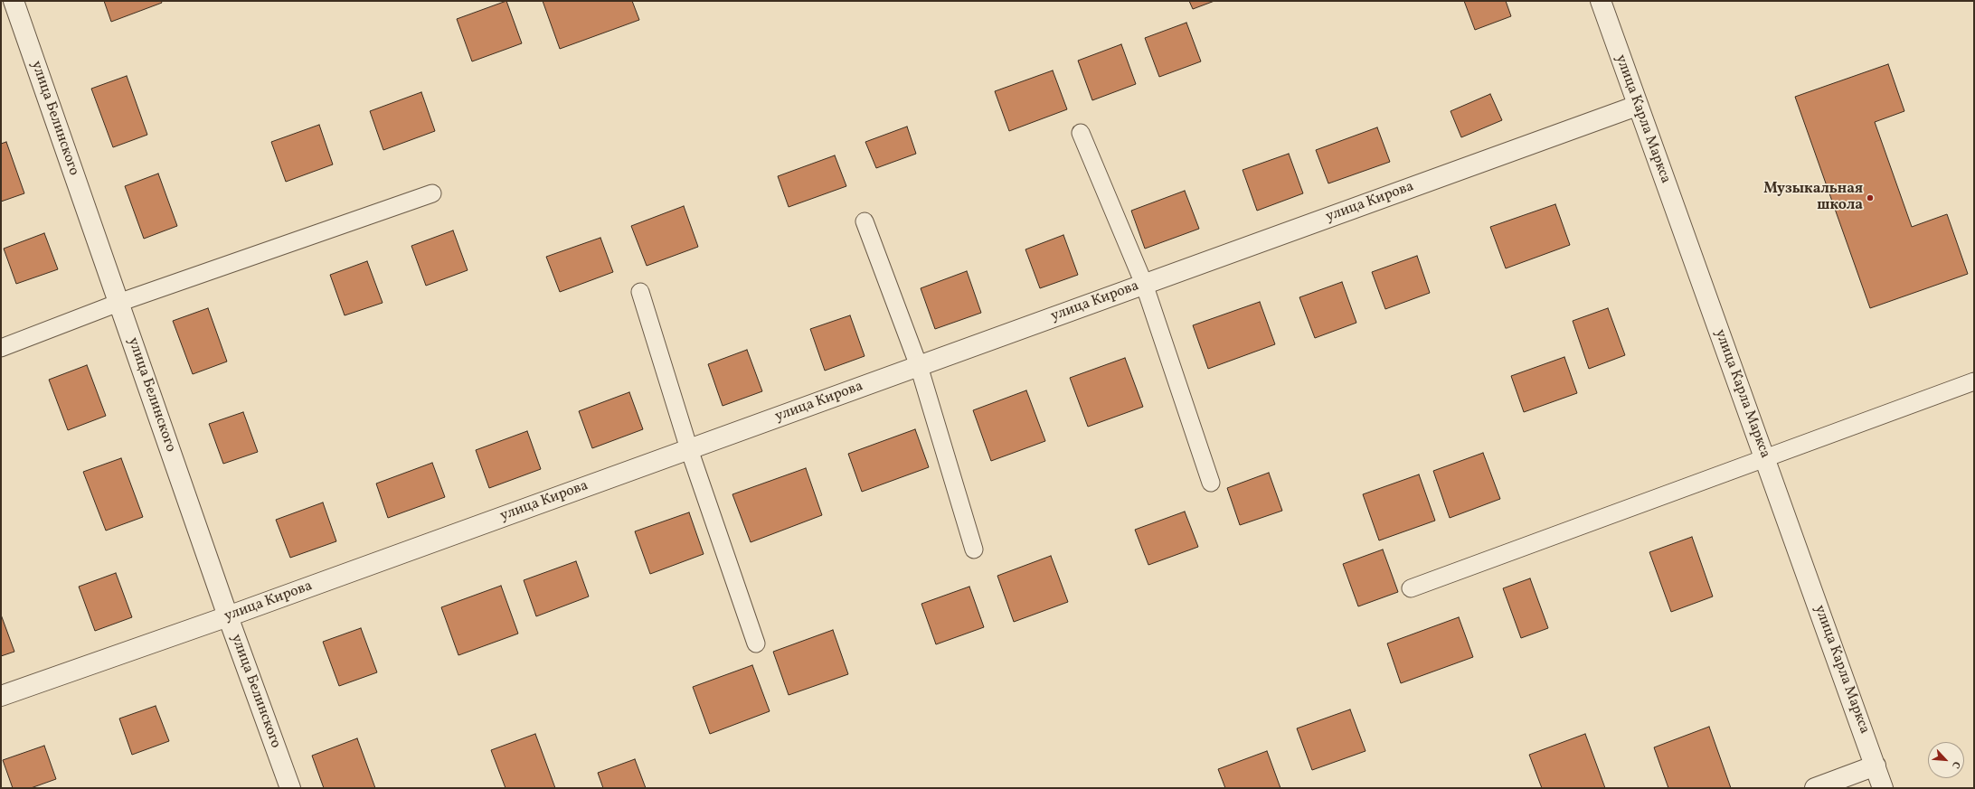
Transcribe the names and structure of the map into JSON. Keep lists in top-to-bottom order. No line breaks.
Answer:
{"streets":{"street":["улица Белинского","улица Карла Маркса","улица Кирова"]},"crossings":[["улица Белинского","улица Кирова"],["улица Карла Маркса","улица Кирова"]],"places":["Музыкальная школа"],"north":"bottom right"}
